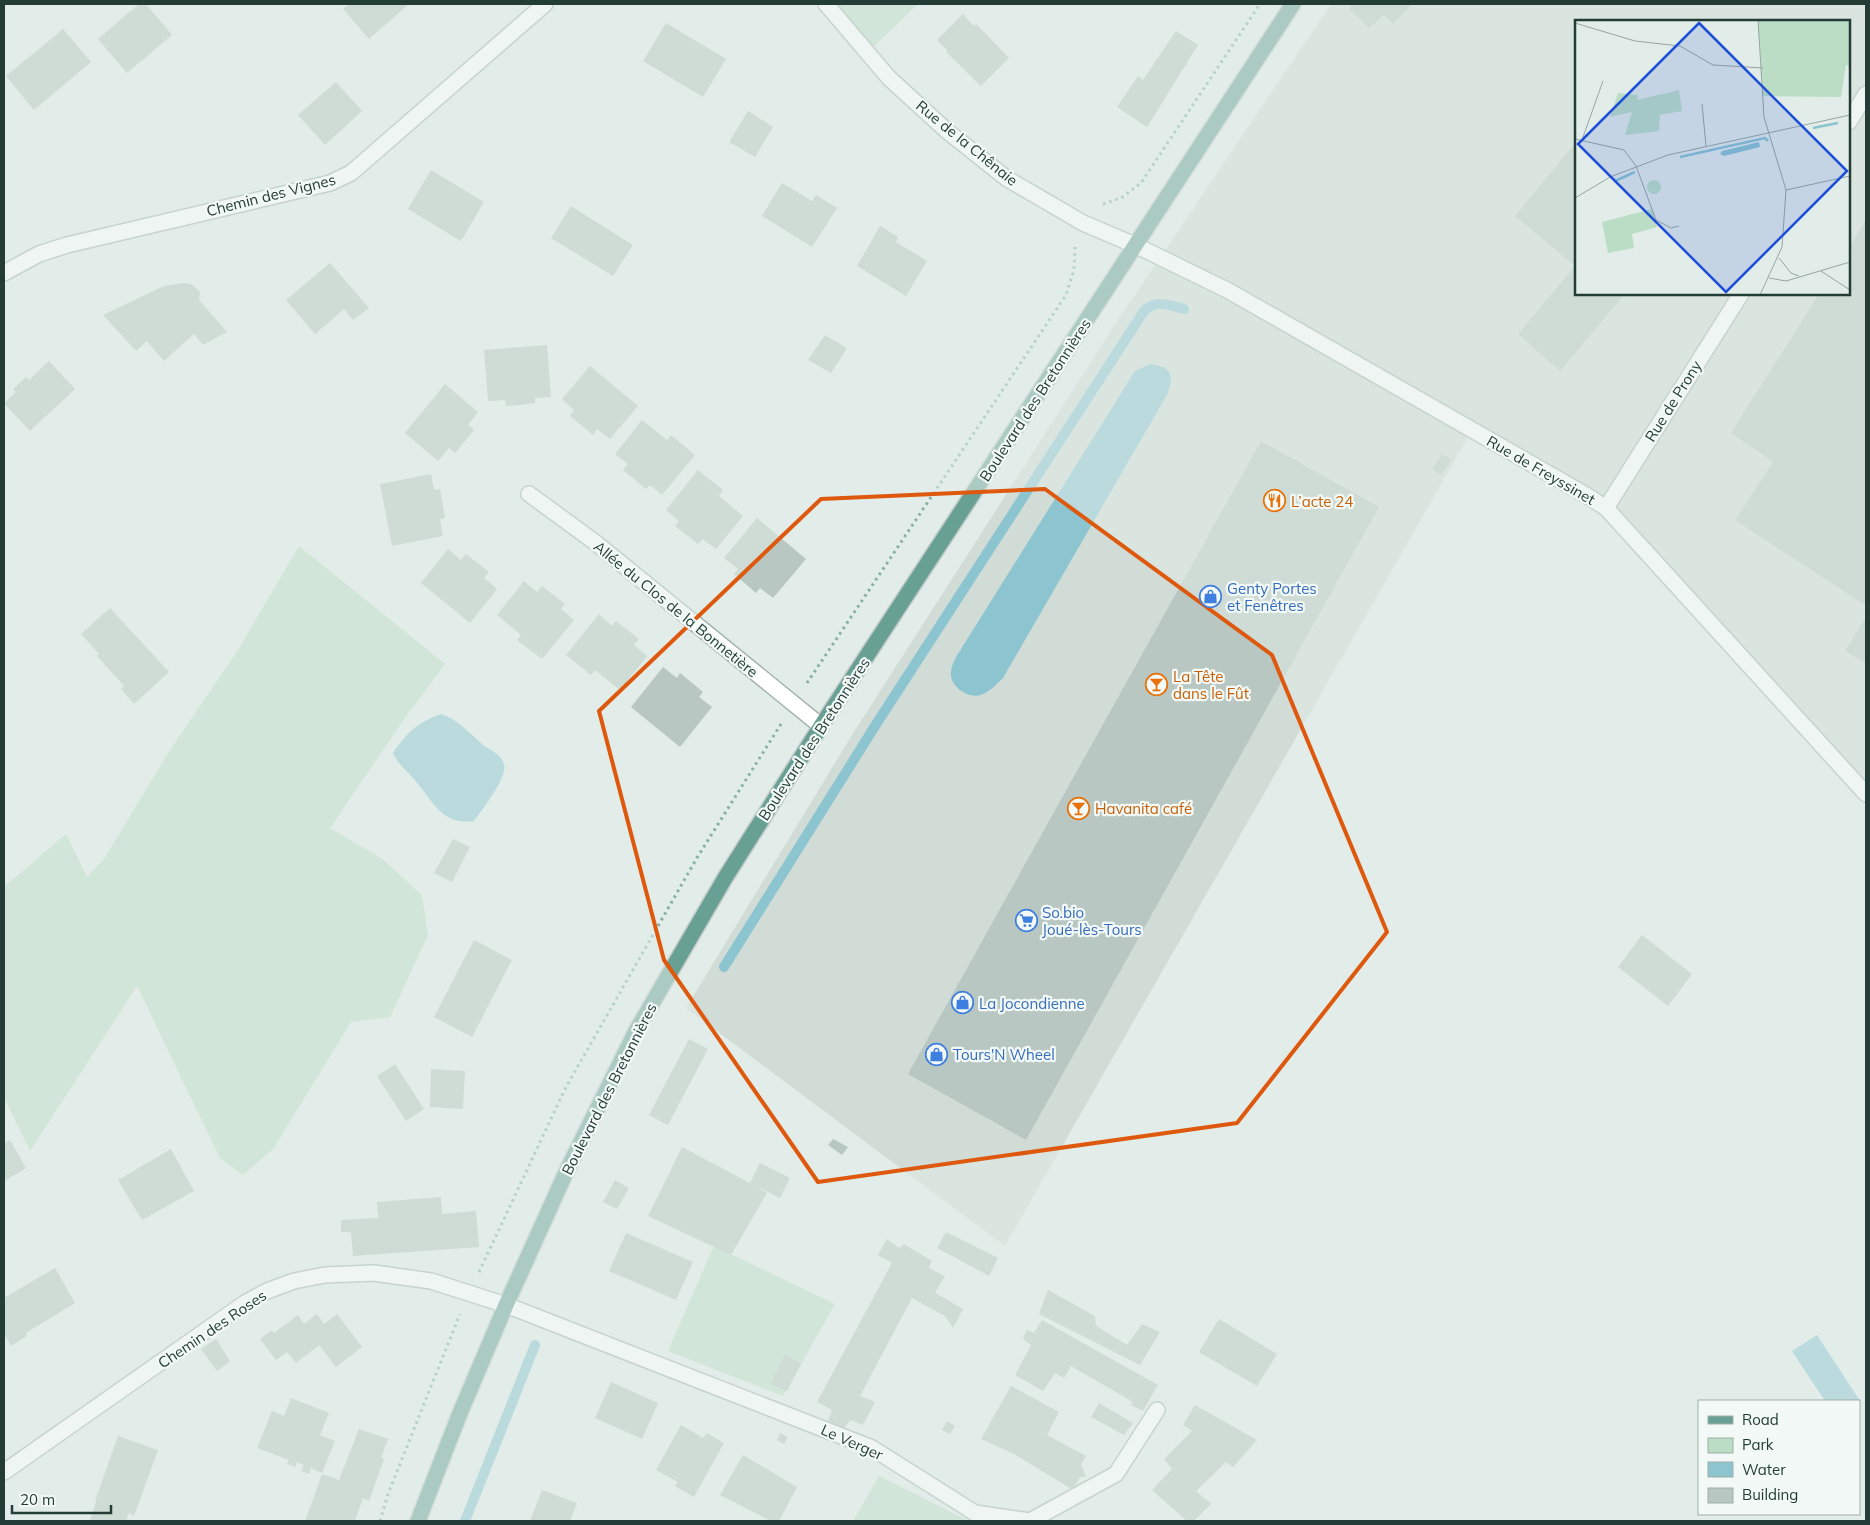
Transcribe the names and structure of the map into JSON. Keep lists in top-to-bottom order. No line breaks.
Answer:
{"streets":{"main road":["Boulevard des Bretonnières"],"street":["Rue de la Chênaie","Chemin des Vignes","Rue de Prony","Rue de Freyssinet","Allée du Clos de la Bonnetière","Chemin des Roses","Le Verger"]},"crossings":[["Rue de la Chênaie","Boulevard des Bretonnières"],["Rue de la Chênaie","Rue de Freyssinet"],["Boulevard des Bretonnières","Rue de Freyssinet"],["Boulevard des Bretonnières","Allée du Clos de la Bonnetière"],["Boulevard des Bretonnières","Chemin des Roses"],["Boulevard des Bretonnières","Le Verger"],["Rue de Prony","Rue de Freyssinet"],["Chemin des Roses","Le Verger"]],"places":{"restaurant":["L’acte 24"],"shop":["Genty Portes et Fenêtres","La Jocondienne","Tours'N Wheel"],"bar":["La Tête dans le Fût","Havanita café"],"supermarket":["So.bio Joué-lès-Tours"]},"legend":["Road","Park","Water","Building"],"scale_bar":"20 m"}
